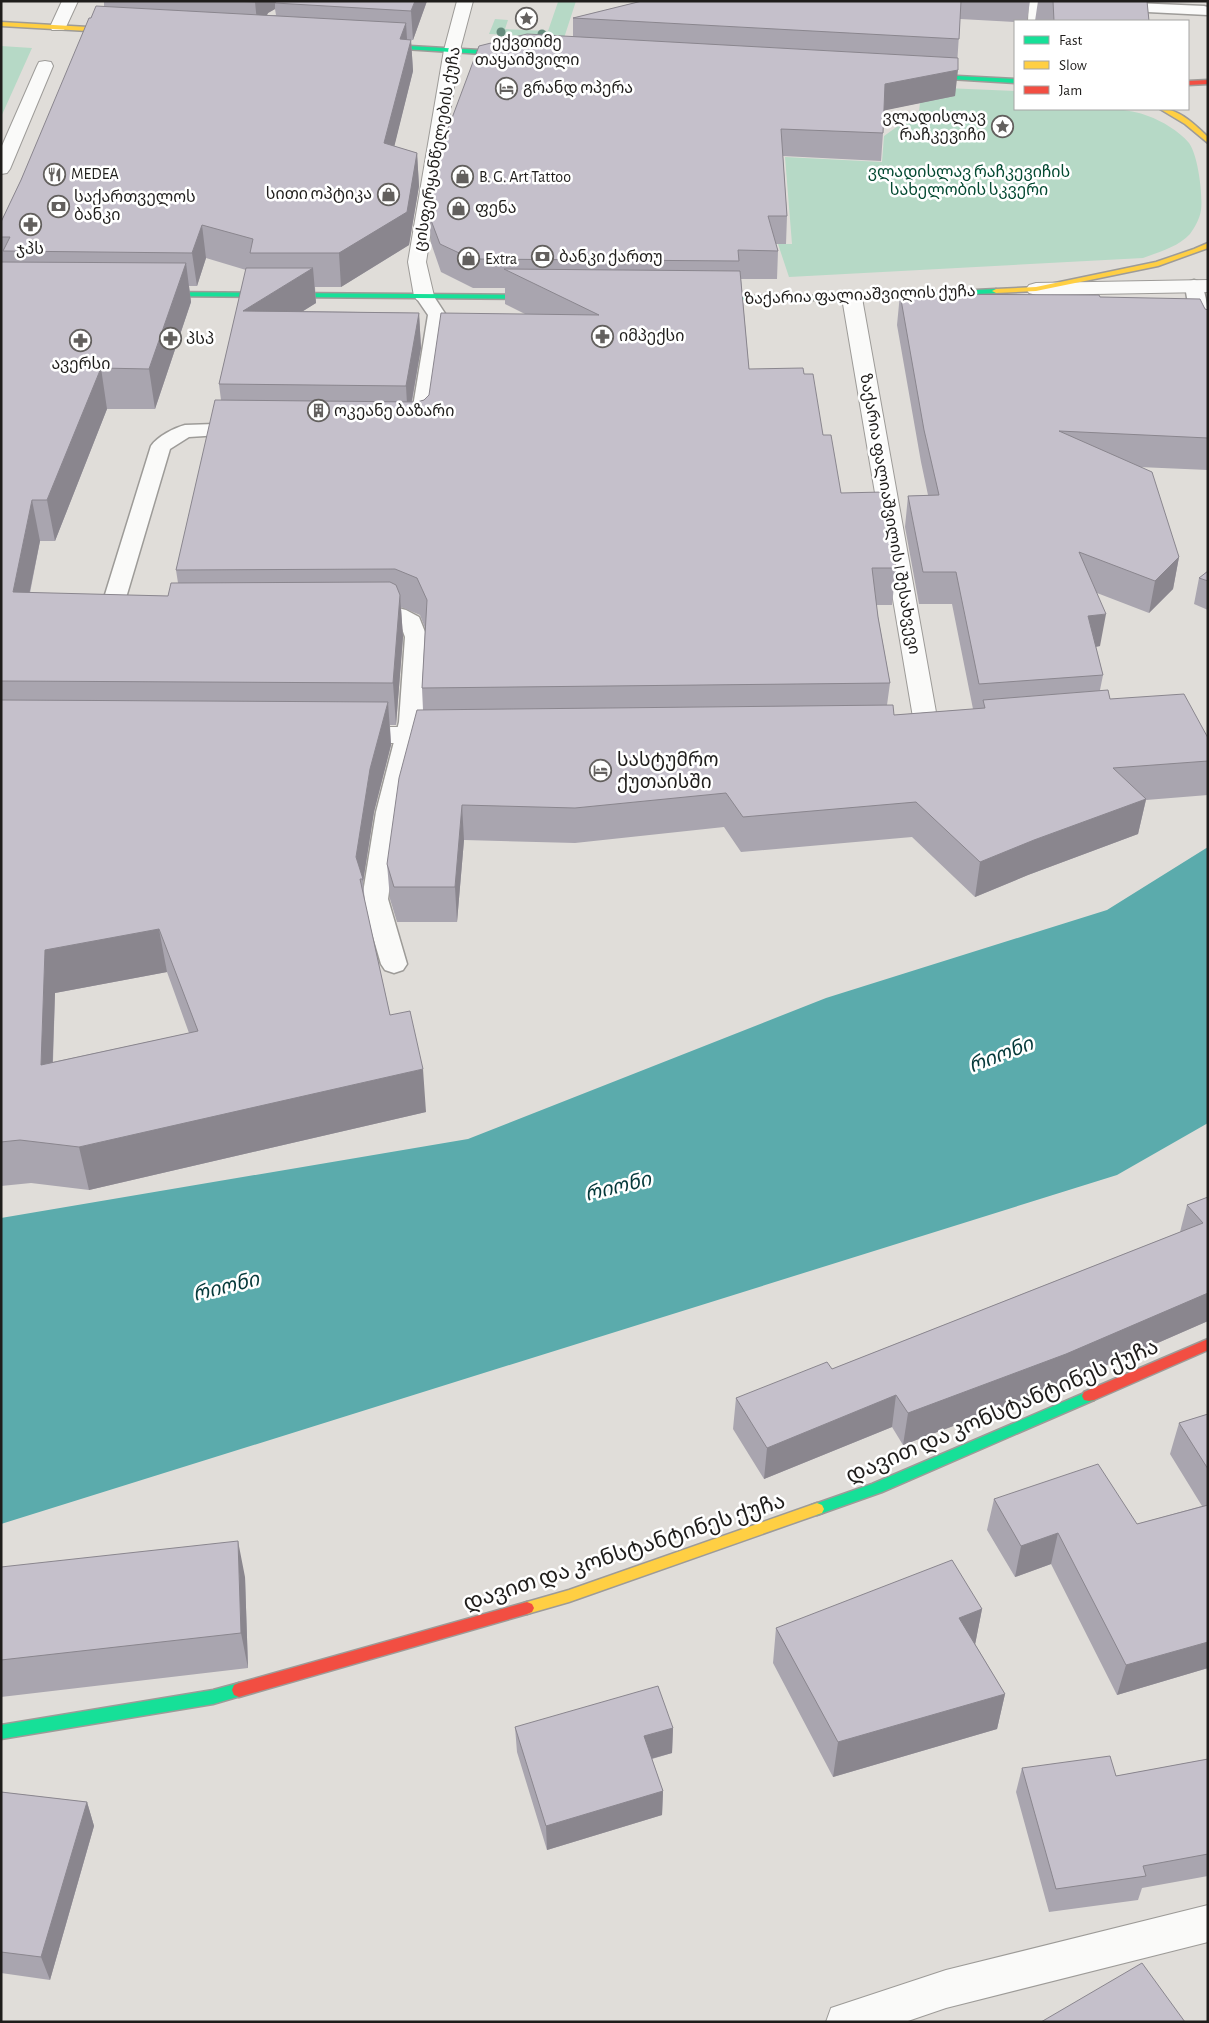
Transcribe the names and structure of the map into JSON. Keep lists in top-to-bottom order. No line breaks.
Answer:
{"streets":{"main road":["ზაქარია ფალიაშვილის ქუჩა","დავით და კონსტანტინეს ქუჩა"],"street":["ცისფერყანწელების ქუჩა","ზაქარია ფალიაშვილის I შესახვევი"]},"crossings":[["ზაქარია ფალიაშვილის ქუჩა","ზაქარია ფალიაშვილის I შესახვევი"]],"water":["რიონი"],"parks":["ვლადისლავ რაჩკევიჩის სახელობის სკვერი"],"places":{"place":["ექვთიმე თაყაიშვილი","ვლადისლავ რაჩკევიჩი"],"hotel":["გრანდ ოპერა","სასტუმრო ქუთაისში"],"restaurant":["MEDEA"],"shop":["B. G. Art Tattoo","სითი ოპტიკა","ფენა","Extra"],"bank":["საქართველოს ბანკი","ბანკი ქართუ"],"pharmacy":["ჯპს","იმპექსი","პსპ","ავერსი"],"building":["ოკეანე ბაზარი"]},"legend":["Fast","Slow","Jam"]}
